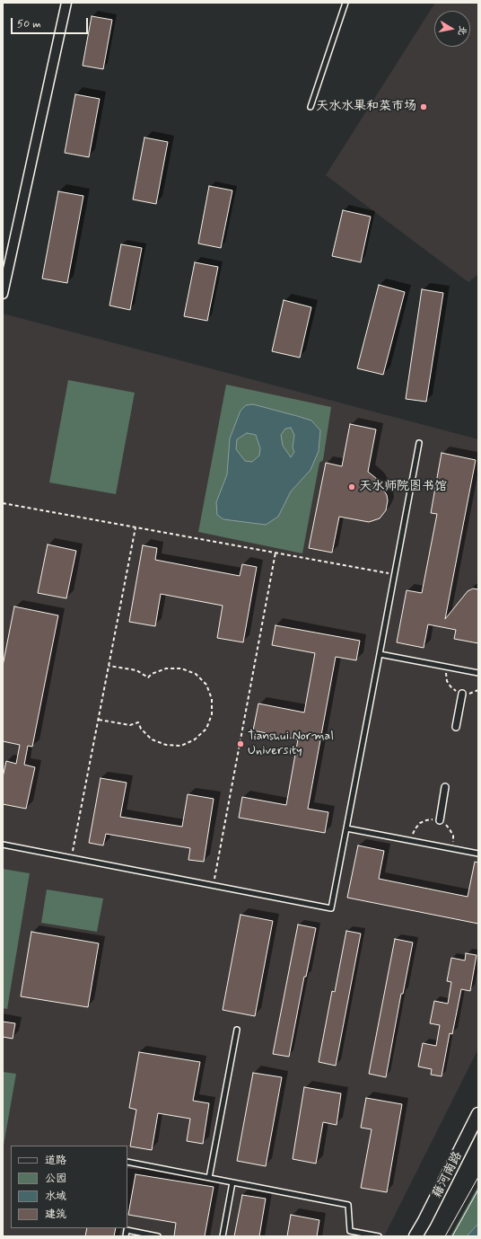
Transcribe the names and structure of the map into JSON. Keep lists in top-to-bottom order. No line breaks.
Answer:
{"streets":{"main road":["藉河南路"]},"places":["天水水果和菜市场","天水师院图书馆","Tianshui Normal University"],"legend":["道路","公园","水域","建筑"],"scale_bar":"50 m","north":"right"}
